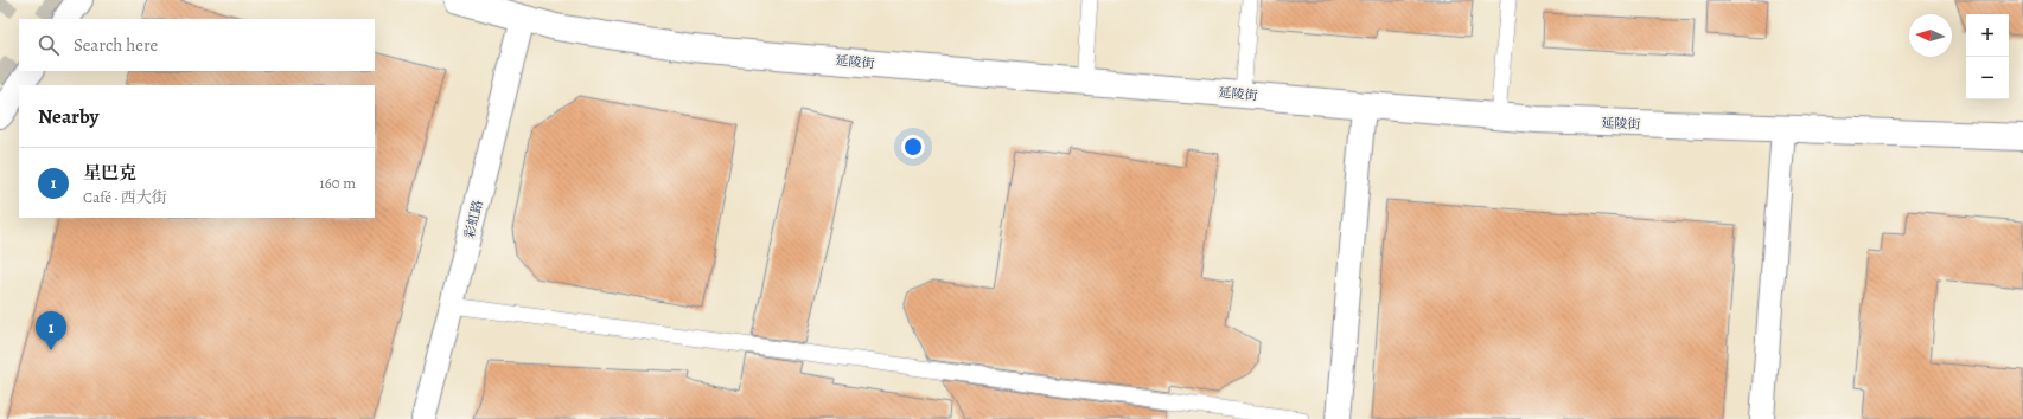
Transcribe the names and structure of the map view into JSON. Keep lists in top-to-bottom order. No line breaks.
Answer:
{"streets":{"street":["延陵街","彩虹路"]},"crossings":[["延陵街","彩虹路"]],"north":"left","page":{"map_buttons":["+","−"],"search":"Search here","heading":"Nearby","list":[{"mark":"1","name":"星巴克","note":"Café · 西大街","value":"160 m"}],"pins":"1"}}
